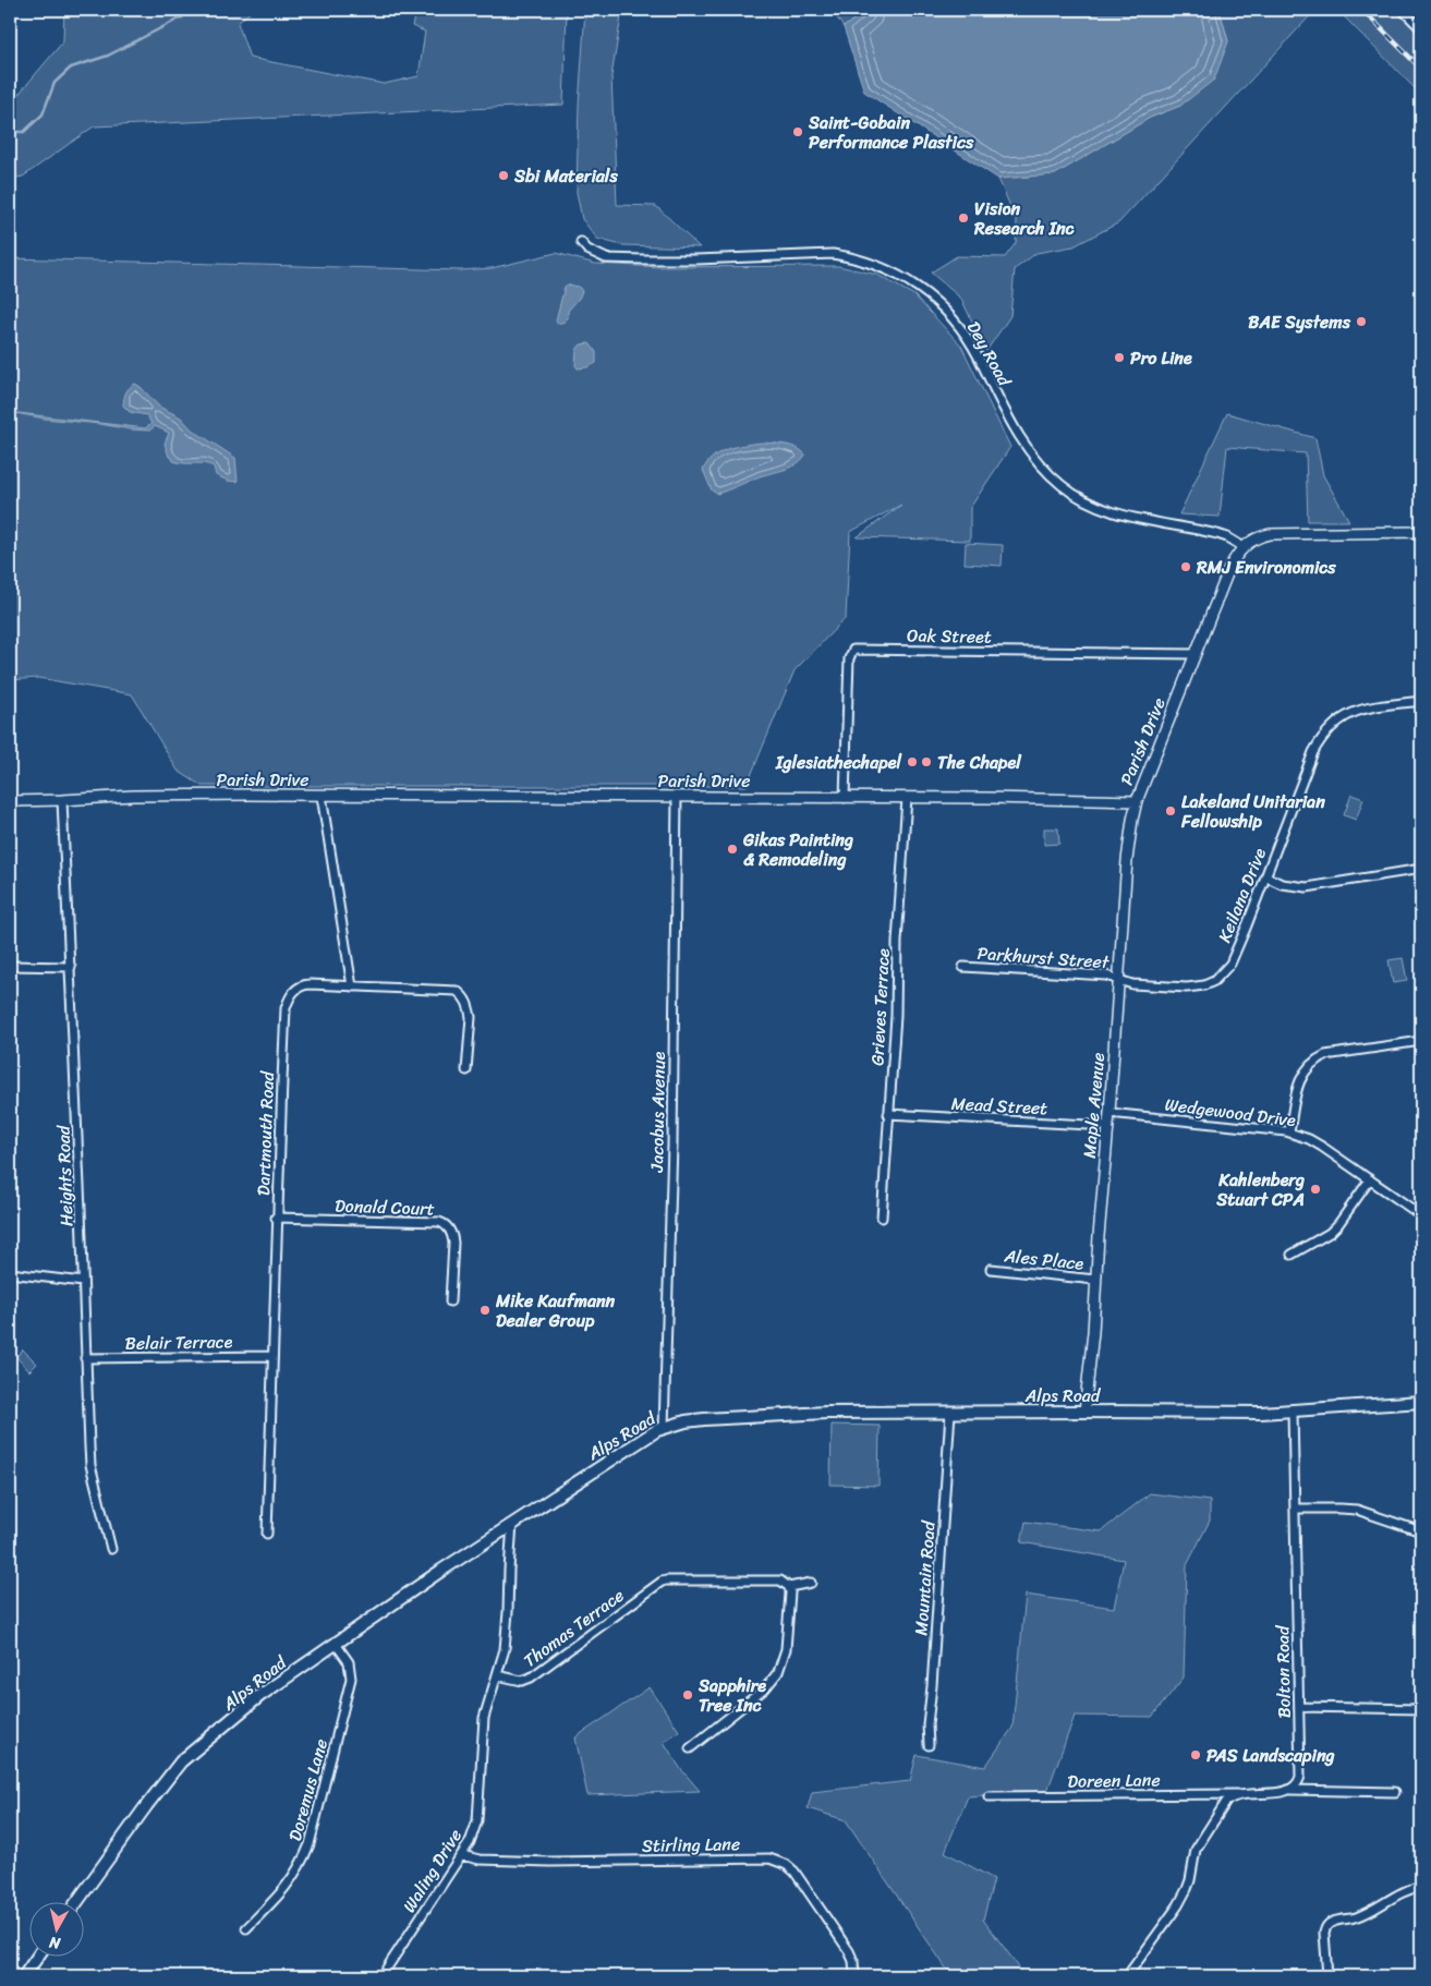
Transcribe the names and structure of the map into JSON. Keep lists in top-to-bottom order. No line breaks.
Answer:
{"streets":{"main road":["Alps Road"],"street":["Dey Road","Oak Street","Parish Drive","Keilana Drive","Parkhurst Street","Grieves Terrace","Mead Street","Maple Avenue","Jacobus Avenue","Wedgewood Drive","Dartmouth Road","Heights Road","Donald Court","Ales Place","Belair Terrace","Mountain Road","Thomas Terrace","Bolton Road","Doreen Lane","Doremus Lane","Stirling Lane","Waling Drive"]},"crossings":[["Dey Road","Parish Drive"],["Oak Street","Parish Drive"],["Parish Drive","Grieves Terrace"],["Parish Drive","Maple Avenue"],["Parish Drive","Jacobus Avenue"],["Parish Drive","Heights Road"],["Keilana Drive","Parkhurst Street"],["Keilana Drive","Maple Avenue"],["Parkhurst Street","Maple Avenue"],["Grieves Terrace","Mead Street"],["Mead Street","Maple Avenue"],["Maple Avenue","Wedgewood Drive"],["Maple Avenue","Ales Place"],["Maple Avenue","Alps Road"],["Jacobus Avenue","Alps Road"],["Dartmouth Road","Donald Court"],["Dartmouth Road","Belair Terrace"],["Heights Road","Belair Terrace"],["Alps Road","Mountain Road"],["Alps Road","Thomas Terrace"],["Alps Road","Bolton Road"],["Alps Road","Doremus Lane"],["Thomas Terrace","Waling Drive"],["Stirling Lane","Waling Drive"]],"places":["Saint-Gobain Performance Plastics","Sbi Materials","Vision Research Inc","BAE Systems","Pro Line","RMJ Environomics","Iglesiathechapel","The Chapel","Lakeland Unitarian Fellowship","Gikas Painting & Remodeling","Kahlenberg Stuart CPA","Mike Kaufmann Dealer Group","Sapphire Tree Inc","PAS Landscaping"],"north":"bottom"}
